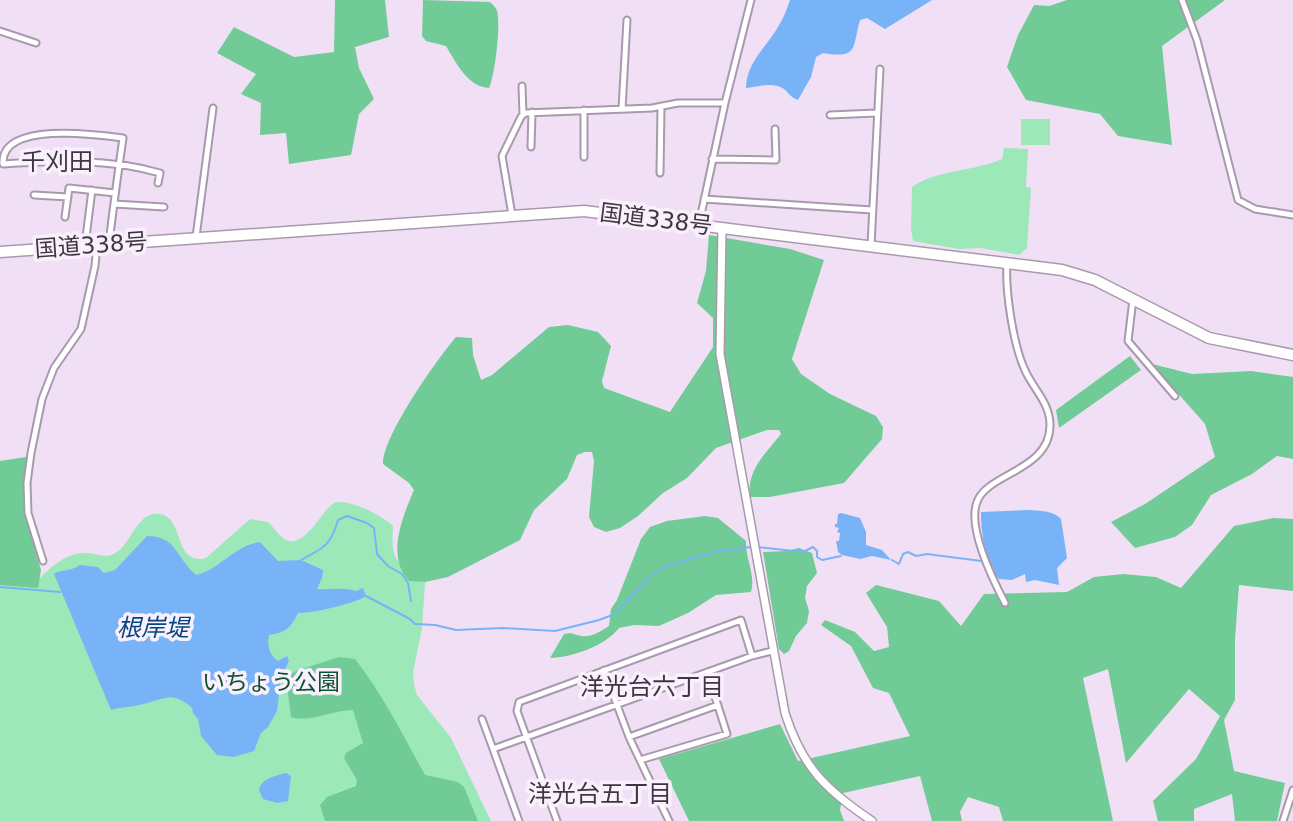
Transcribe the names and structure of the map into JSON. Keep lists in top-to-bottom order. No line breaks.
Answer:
{"streets":{"highway":["国道338号"]},"districts":["千刈田","洋光台六丁目","洋光台五丁目"],"water":["根岸堤"],"parks":["いちょう公園"]}
